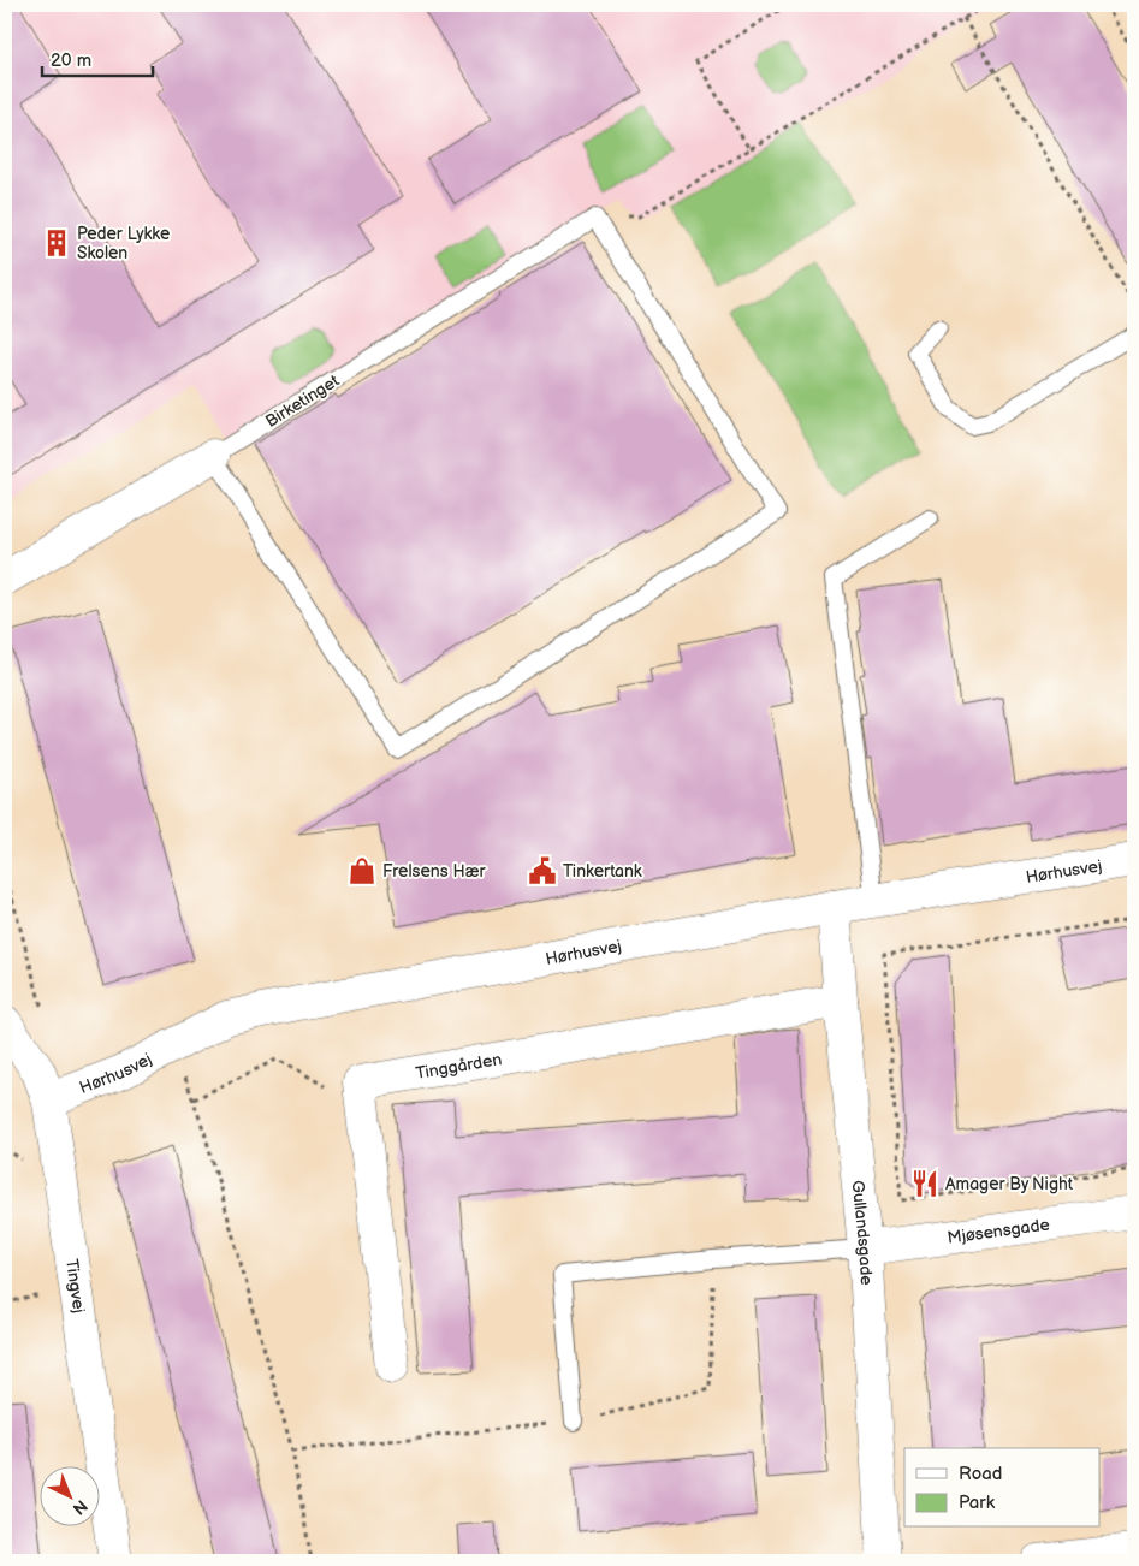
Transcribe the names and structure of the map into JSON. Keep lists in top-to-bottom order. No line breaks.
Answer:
{"streets":{"street":["Birketinget","Hørhusvej","Tinggården","Mjøsensgade","Gullandsgade","Tingvej"]},"crossings":[["Hørhusvej","Gullandsgade"],["Hørhusvej","Tingvej"],["Tinggården","Gullandsgade"],["Mjøsensgade","Gullandsgade"]],"places":{"building":["Peder Lykke Skolen"],"shop":["Frelsens Hær"],"public building":["Tinkertank"],"restaurant":["Amager By Night"]},"legend":["Road","Park"],"scale_bar":"20 m","north":"bottom right"}
